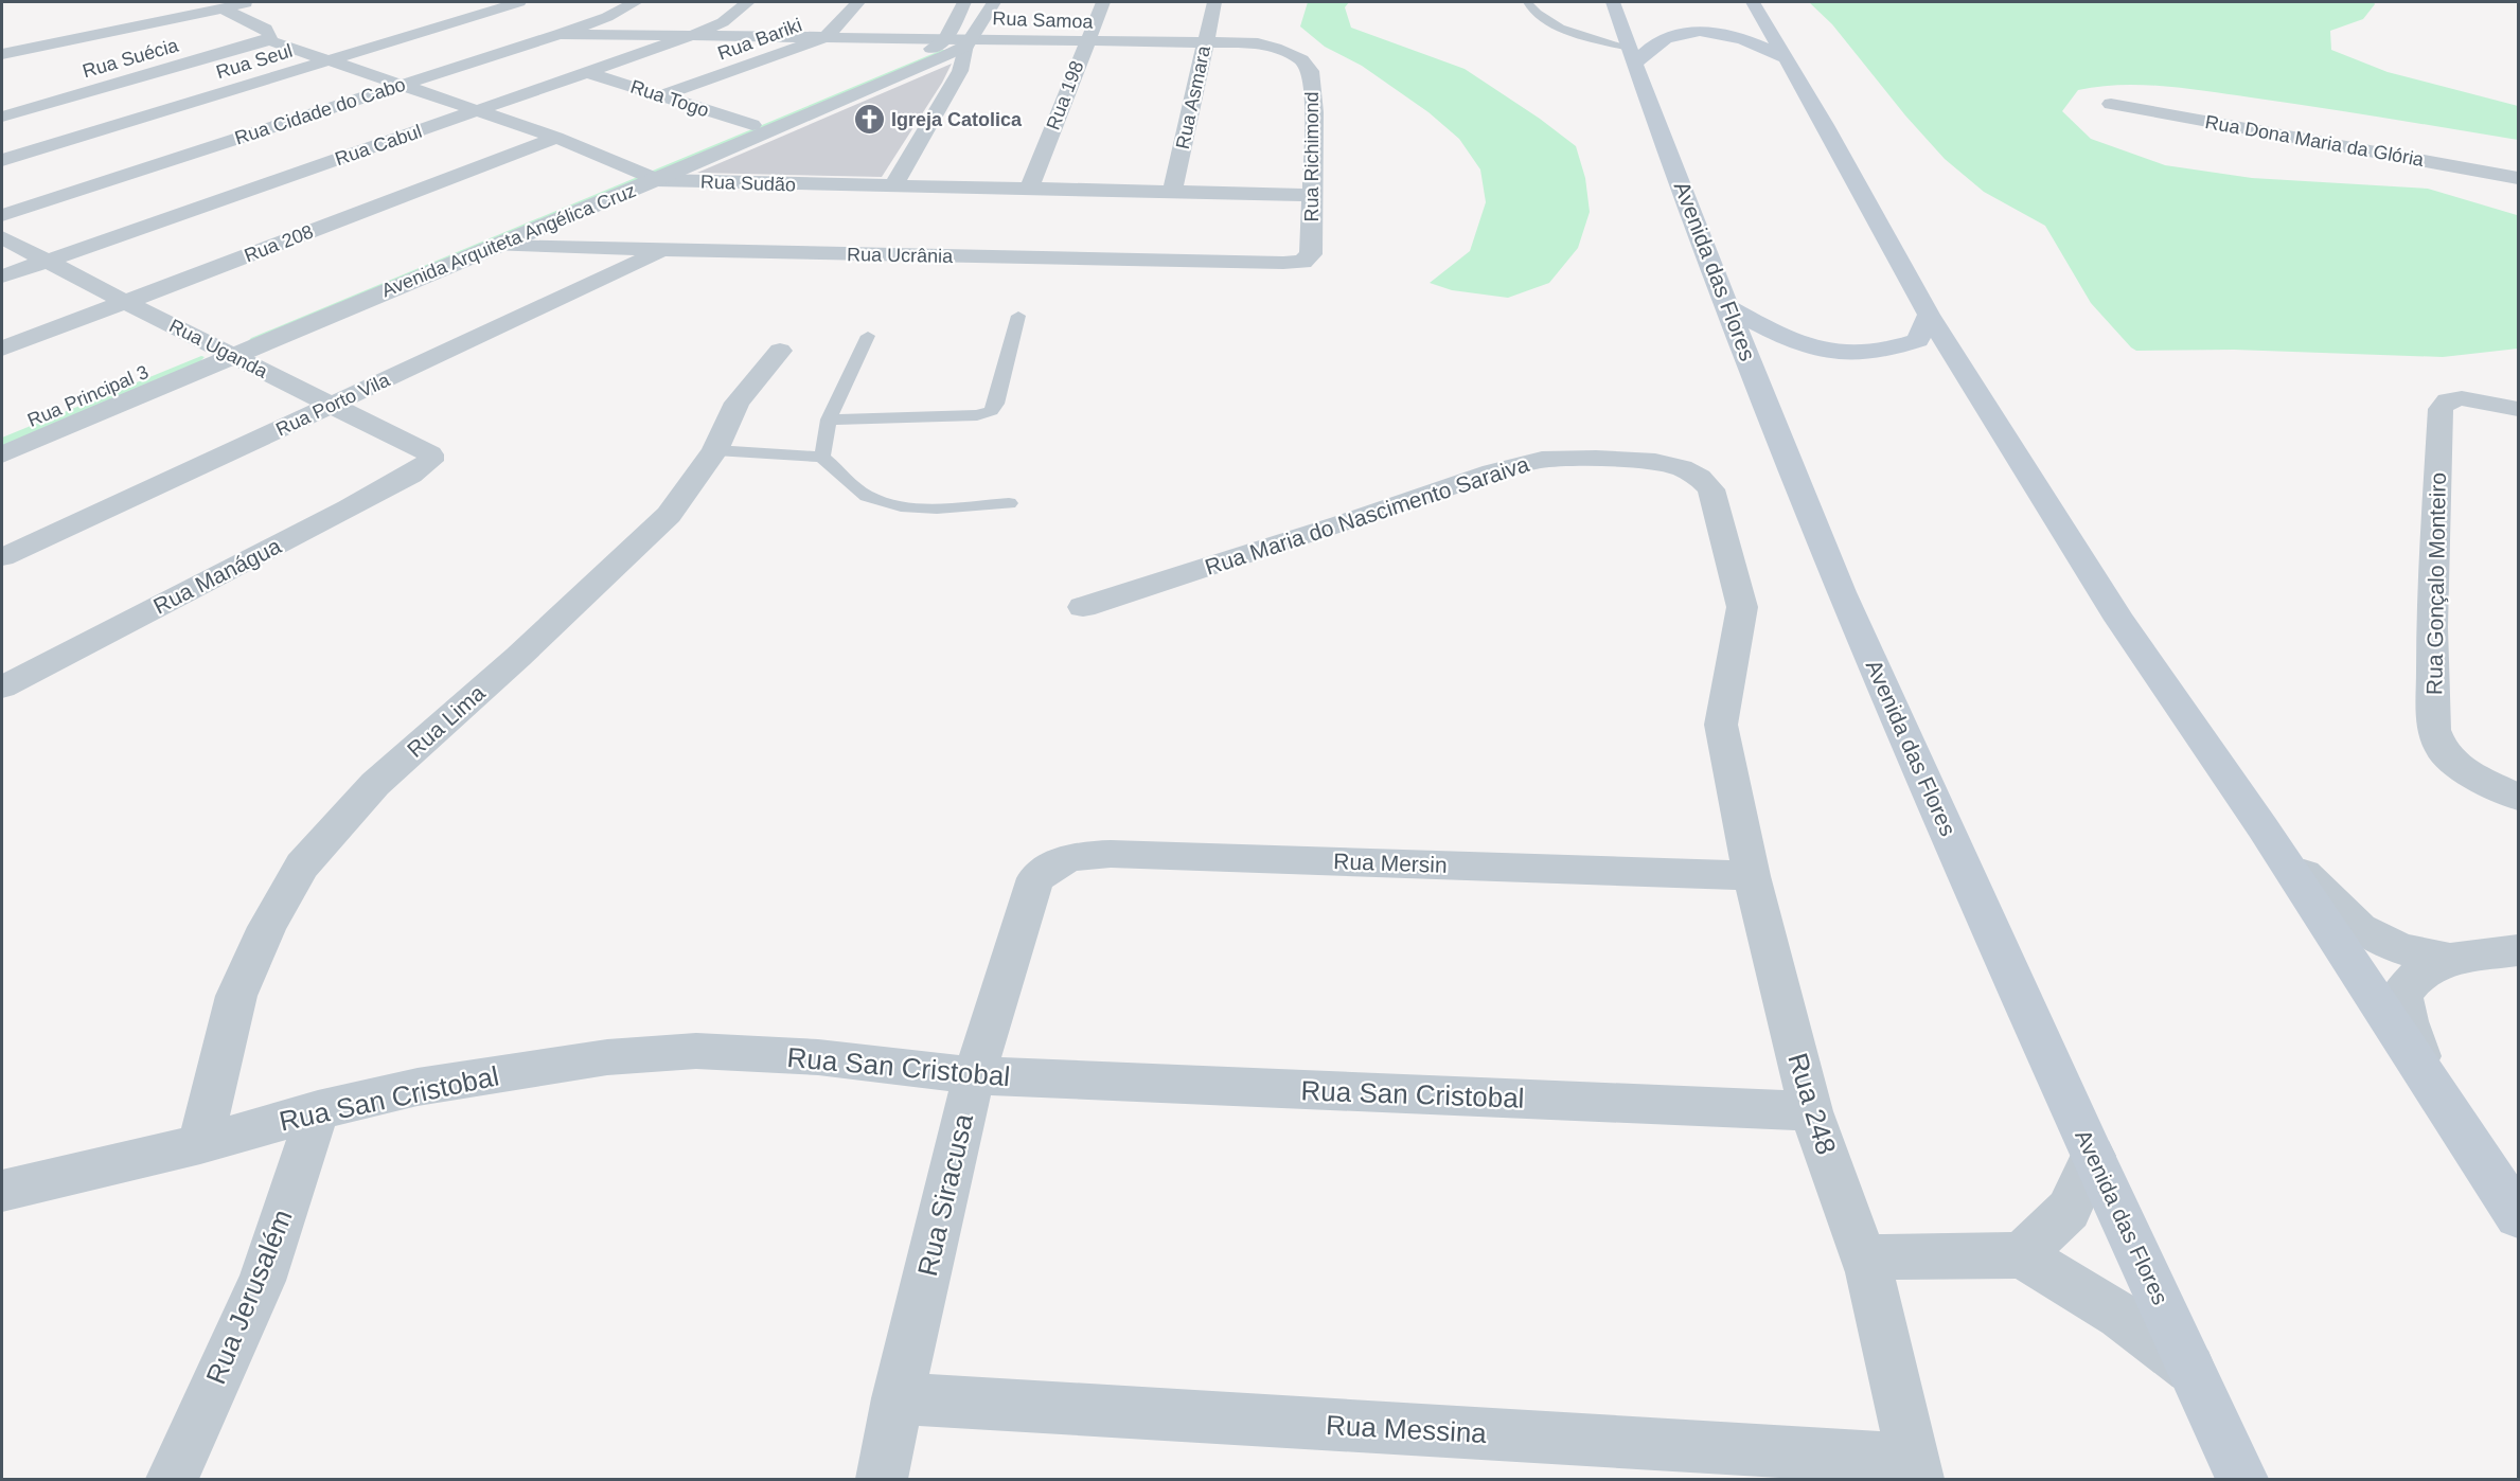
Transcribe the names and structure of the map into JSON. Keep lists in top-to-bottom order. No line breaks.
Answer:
{"streets":{"main road":["Avenida das Flores"],"street":["Rua Samoa","Rua Bariki","Rua Suécia","Rua Seul","Rua 198","Rua Asmara","Rua Togo","Rua Cidade do Cabo","Rua Dona Maria da Glória","Rua Cabul","Rua Richimond","Rua Sudão","Avenida Arquiteta Angélica Cruz","Rua 208","Rua Ucrânia","Rua Uganda","Rua Principal 3","Rua Porto Vila","Rua Maria do Nascimento Saraiva","Rua Manágua","Rua Gonçalo Monteiro","Rua Lima","Rua Mersin","Rua San Cristobal","Rua 248","Rua Siracusa","Rua Jerusalém","Rua Messina"]},"crossings":[["Rua Samoa","Rua Bariki"],["Rua Samoa","Rua 198"],["Rua Samoa","Rua Asmara"],["Rua Samoa","Rua Cidade do Cabo"],["Rua Samoa","Rua Cabul"],["Rua Samoa","Rua Richimond"],["Rua Samoa","Avenida Arquiteta Angélica Cruz"],["Rua Bariki","Rua Togo"],["Rua Suécia","Rua Sudão"],["Rua Seul","Rua Sudão"],["Rua 198","Rua Sudão"],["Rua Asmara","Rua Sudão"],["Rua Togo","Rua Cabul"],["Rua Togo","Avenida Arquiteta Angélica Cruz"],["Rua Cidade do Cabo","Rua Sudão"],["Rua Cabul","Rua Sudão"],["Rua Cabul","Rua Uganda"],["Rua Richimond","Rua Sudão"],["Rua Richimond","Rua Ucrânia"],["Rua Sudão","Avenida Arquiteta Angélica Cruz"],["Rua Sudão","Rua 208"],["Avenida Arquiteta Angélica Cruz","Rua Ucrânia"],["Avenida Arquiteta Angélica Cruz","Rua Uganda"],["Avenida Arquiteta Angélica Cruz","Rua Principal 3"],["Rua 208","Rua Uganda"],["Rua Ucrânia","Rua Porto Vila"],["Rua Uganda","Rua Porto Vila"],["Rua Uganda","Rua Manágua"],["Rua Maria do Nascimento Saraiva","Rua 248"],["Rua Lima","Rua San Cristobal"],["Rua Mersin","Rua 248"],["Rua Mersin","Rua Siracusa"],["Rua San Cristobal","Rua 248"],["Rua San Cristobal","Rua Siracusa"],["Rua San Cristobal","Rua Jerusalém"],["Rua 248","Rua Messina"],["Rua Siracusa","Rua Messina"]],"places":{"church":["Igreja Catolica"]}}
